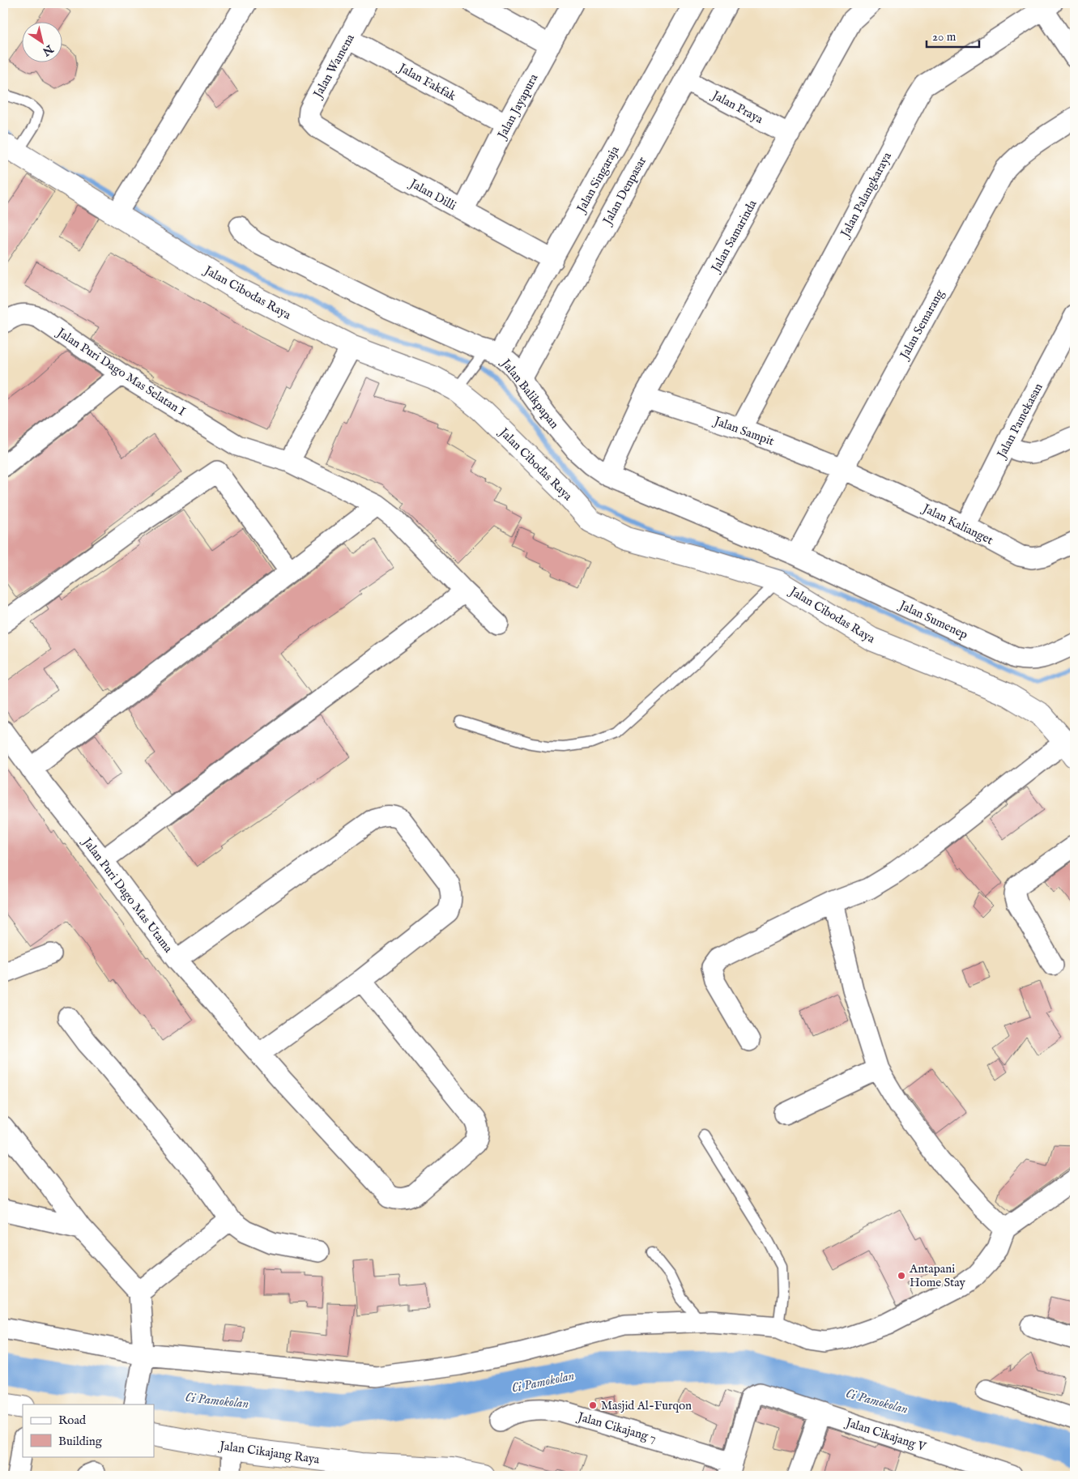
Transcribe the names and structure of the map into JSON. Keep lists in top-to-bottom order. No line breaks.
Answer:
{"streets":{"street":["Jalan Wamena","Jalan Fakfak","Jalan Jayapura","Jalan Praya","Jalan Singaraja","Jalan Denpasar","Jalan Dilli","Jalan Palangkaraya","Jalan Samarinda","Jalan Cibodas Raya","Jalan Semarang","Jalan Puri Dago Mas Selatan I","Jalan Balikpapan","Jalan Pamekasan","Jalan Sampit","Jalan Kalianget","Jalan Sumenep","Jalan Puri Dago Mas Utama","Jalan Cikajang 7","Jalan Cikajang V","Jalan Cikajang Raya"]},"crossings":[["Jalan Wamena","Jalan Fakfak"],["Jalan Wamena","Jalan Dilli"],["Jalan Fakfak","Jalan Jayapura"],["Jalan Jayapura","Jalan Dilli"],["Jalan Praya","Jalan Denpasar"],["Jalan Praya","Jalan Samarinda"],["Jalan Singaraja","Jalan Dilli"],["Jalan Singaraja","Jalan Balikpapan"],["Jalan Denpasar","Jalan Balikpapan"],["Jalan Palangkaraya","Jalan Sampit"],["Jalan Samarinda","Jalan Balikpapan"],["Jalan Samarinda","Jalan Sampit"],["Jalan Semarang","Jalan Balikpapan"],["Jalan Semarang","Jalan Sampit"],["Jalan Semarang","Jalan Kalianget"],["Jalan Semarang","Jalan Sumenep"],["Jalan Balikpapan","Jalan Sumenep"],["Jalan Pamekasan","Jalan Kalianget"],["Jalan Sampit","Jalan Kalianget"],["Jalan Cikajang 7","Jalan Cikajang V"]],"water":["Ci Pamokolan"],"places":["Antapani Home Stay","Masjid Al-Furqon"],"legend":["Road","Building"],"scale_bar":"20 m","north":"bottom right"}
